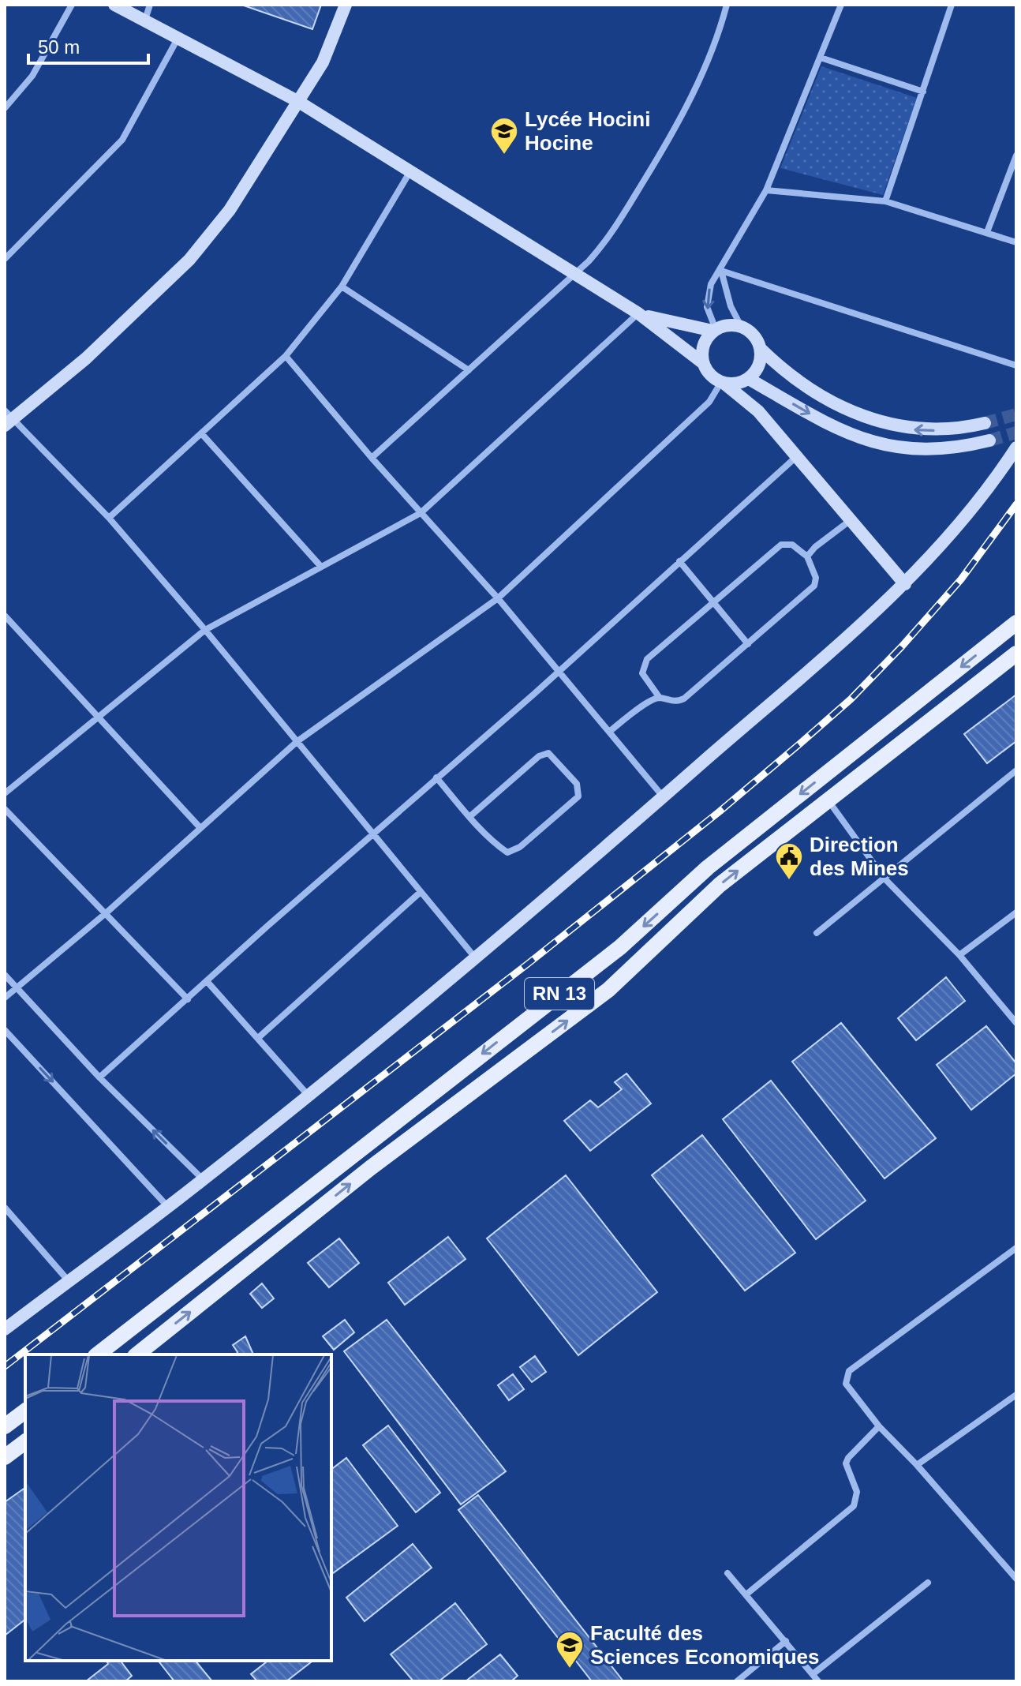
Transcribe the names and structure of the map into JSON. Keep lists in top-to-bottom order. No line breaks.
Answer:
{"streets":{"main road":["RN 13"]},"places":{"school or university":["Lycée Hocini Hocine","Faculté des Sciences Economiques"],"public building":["Direction des Mines"]},"scale_bar":"50 m"}
